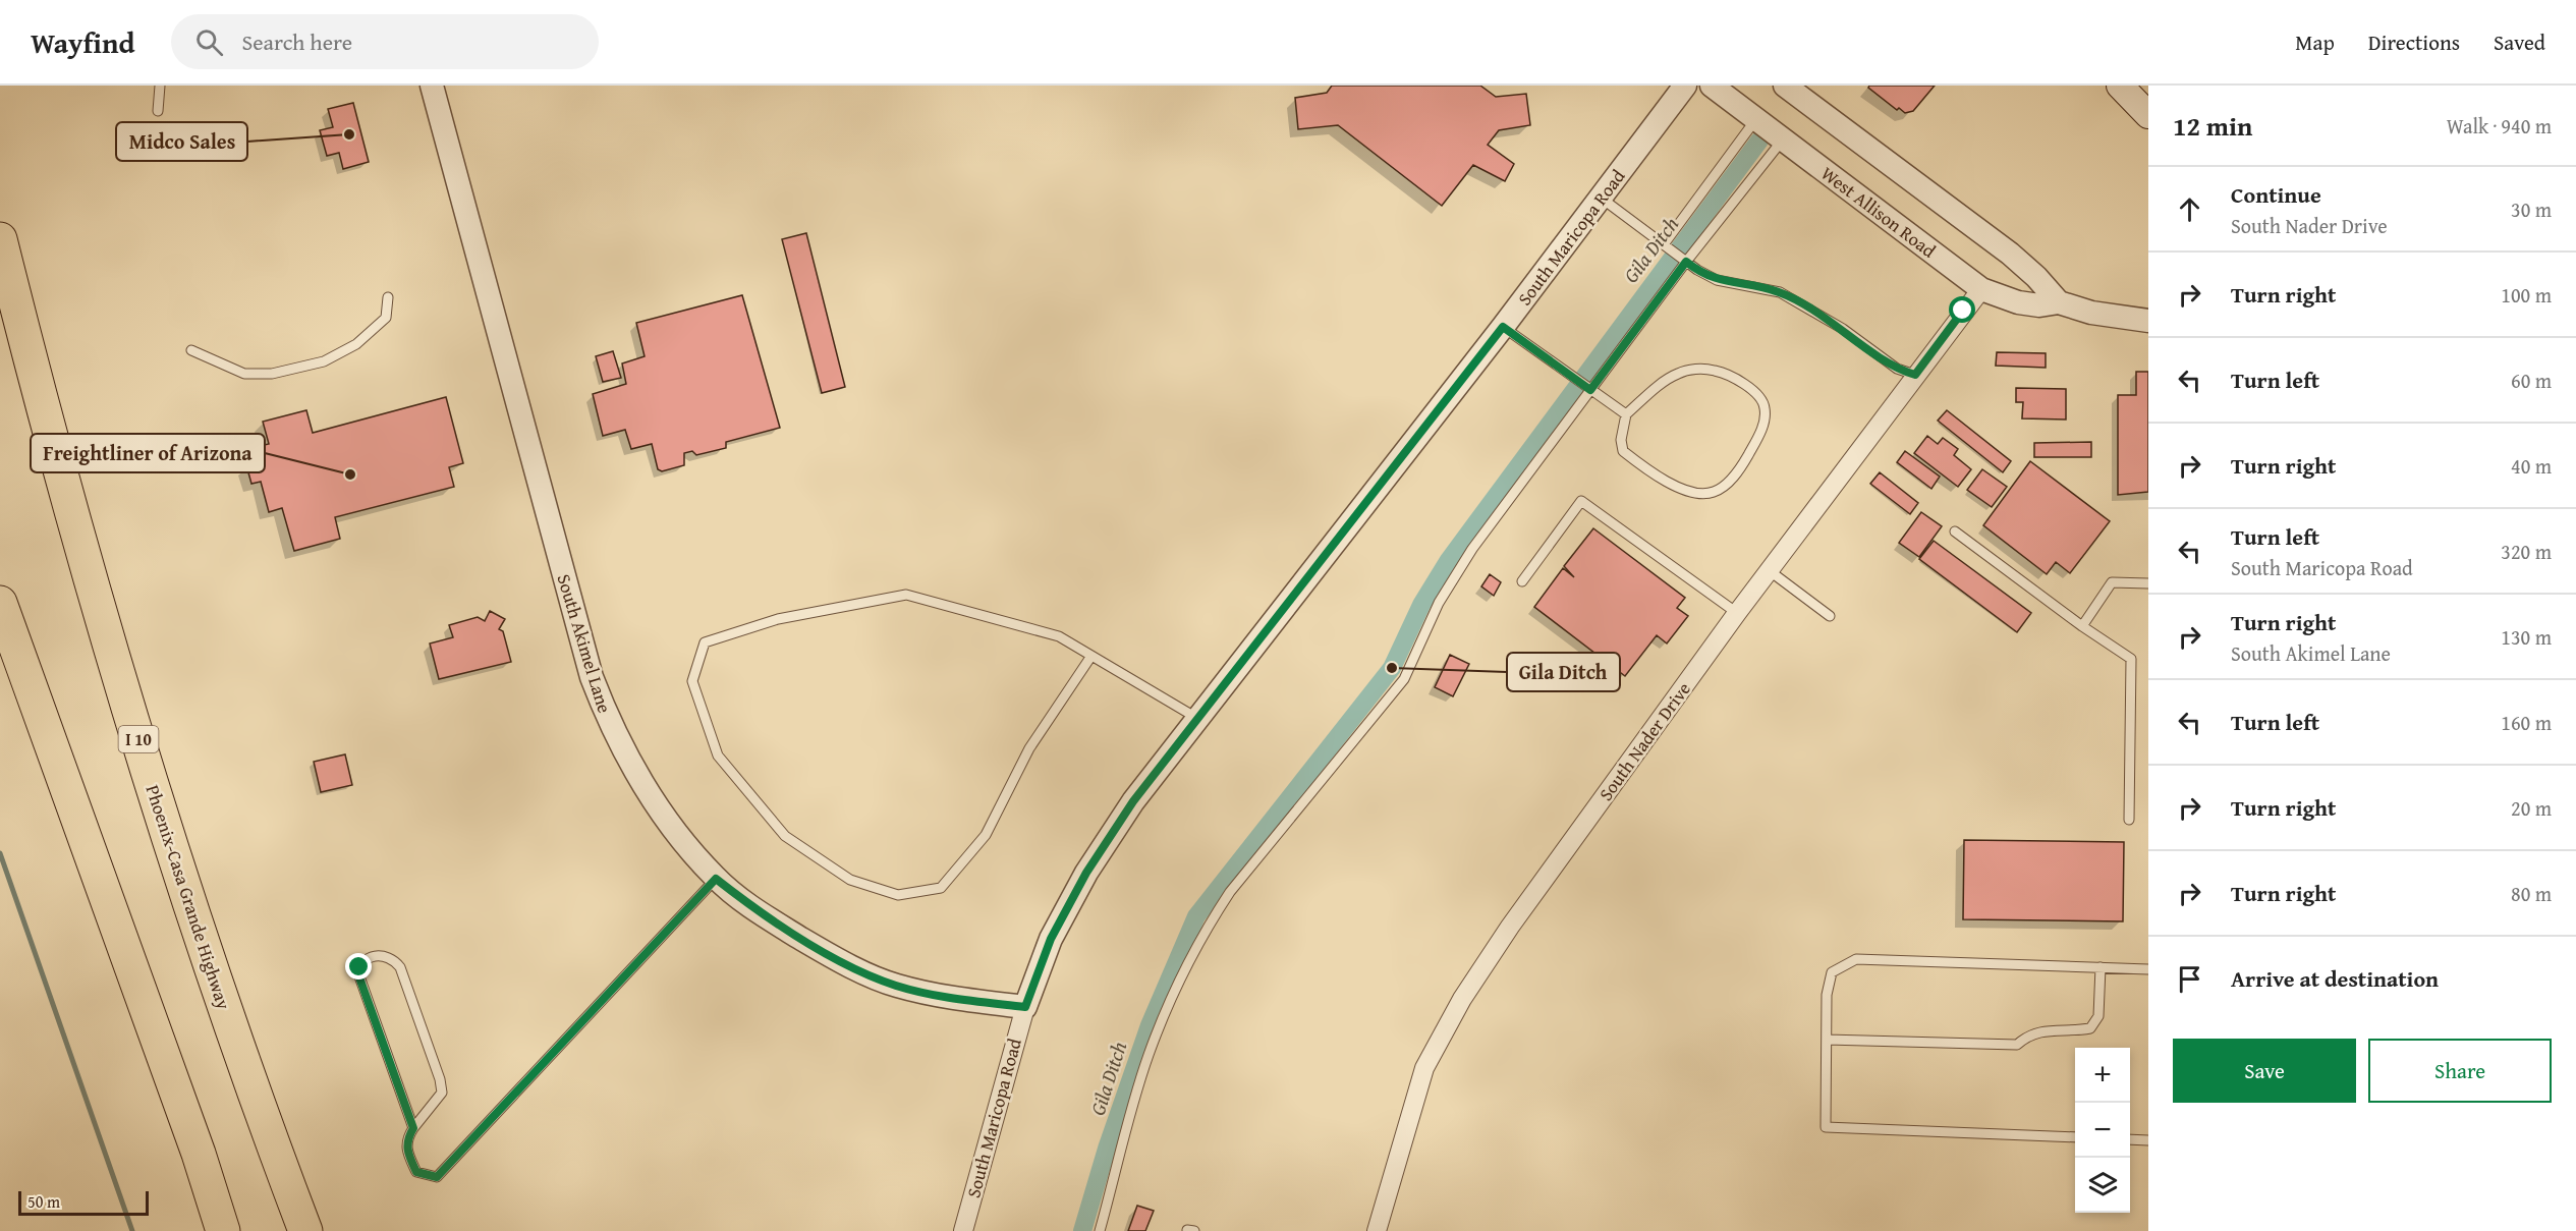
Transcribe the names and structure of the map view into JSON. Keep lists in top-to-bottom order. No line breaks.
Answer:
{"streets":{"highway":["I 10","Phoenix-Casa Grande Highway"],"street":["West Allison Road","South Maricopa Road","South Akimel Lane","South Nader Drive"]},"crossings":[["West Allison Road","South Nader Drive"],["South Maricopa Road","South Akimel Lane"]],"water":["Gila Ditch"],"places":["Midco Sales","Freightliner of Arizona","Gila Ditch"],"scale_bar":"50 m","page":{"header":"Wayfind","search":"Search here","nav":["Map","Directions","Saved"],"heading":["12 min","Walk · 940 m"],"list":[["Continue","South Nader Drive","30 m"],["Turn right","100 m"],["Turn left","60 m"],["Turn right","40 m"],["Turn left","South Maricopa Road","320 m"],["Turn right","South Akimel Lane","130 m"],["Turn left","160 m"],["Turn right","20 m"],["Turn right","80 m"],"Arrive at destination"],"buttons":["Save","Share"],"map_buttons":["+","−"],"scale":"50 m"}}
